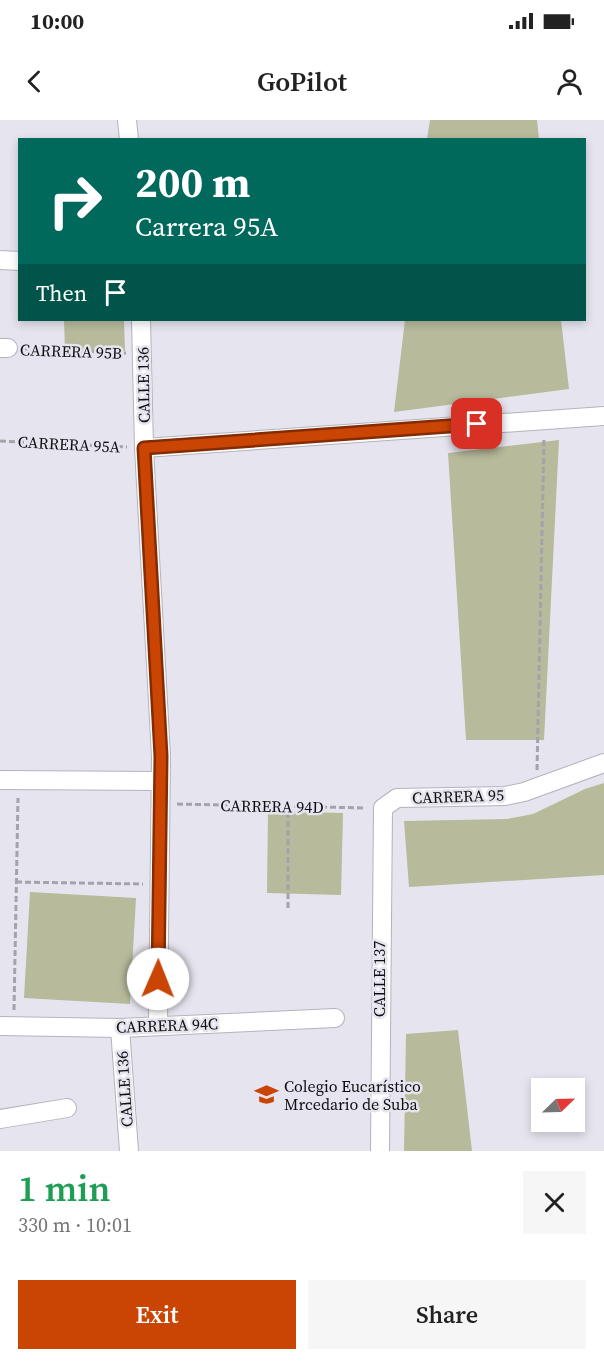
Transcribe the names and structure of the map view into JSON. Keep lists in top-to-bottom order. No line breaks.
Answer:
{"streets":{"street":["CALLE 136","CARRERA 95A","CARRERA 95","CALLE 137","CARRERA 94C"],"path":["CARRERA 95B","CARRERA 94D"]},"crossings":[["CARRERA 95B","CALLE 136"],["CALLE 136","CARRERA 95A"],["CALLE 136","CARRERA 94D"],["CALLE 136","CARRERA 94C"],["CARRERA 95","CARRERA 94D"],["CARRERA 95","CALLE 137"],["CARRERA 94D","CALLE 137"]],"places":{"school or university":["Colegio Eucarístico Mrcedario de Suba"]},"north":"top right","page":{"status":"10:00","header":"GoPilot","turn":["200 m","Carrera 95A"],"then":"Then","heading":["1 min","330 m · 10:01"],"buttons":["Exit","Share"]}}
